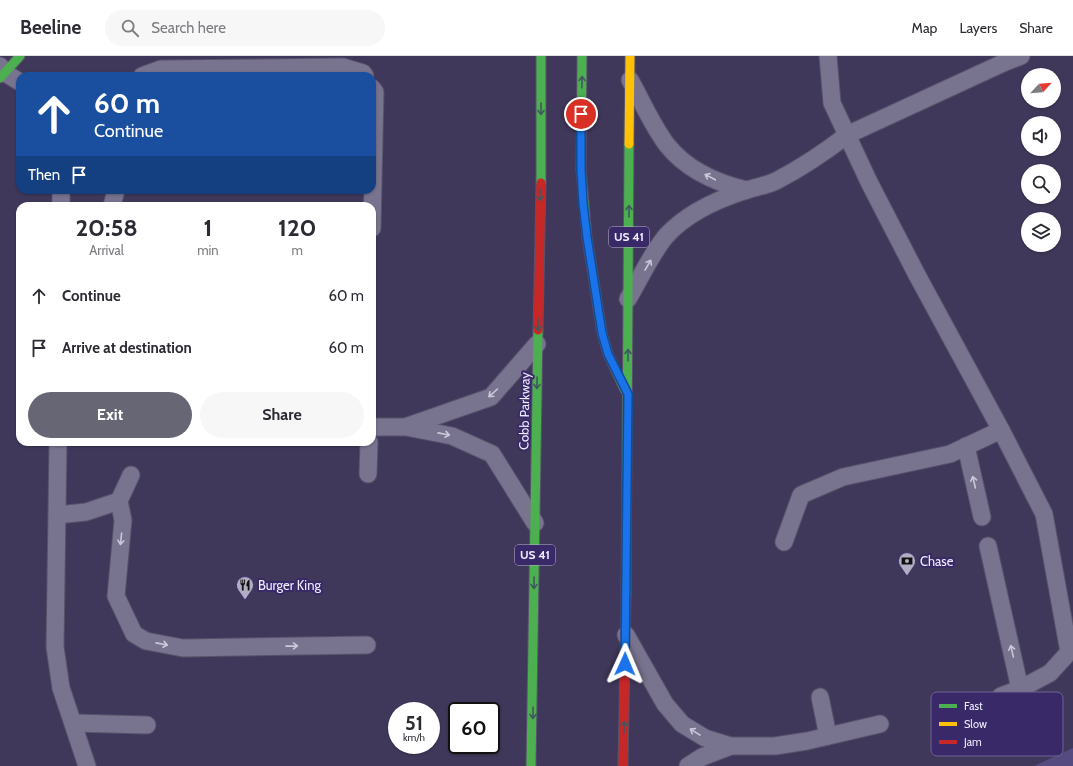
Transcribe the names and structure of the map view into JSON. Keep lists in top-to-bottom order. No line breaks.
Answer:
{"streets":{"main road":["US 41","Cobb Parkway"]},"places":{"bank":["Chase"],"restaurant":["Burger King"]},"legend":["Fast","Slow","Jam"],"north":"top right","page":{"header":"Beeline","search":"Search here","nav":["Map","Layers","Share"],"turn":["60 m","Continue"],"then":"Then","eta":["20:58","Arrival","1","min","120","m"],"list":[{"name":"Continue","value":"60 m"},{"name":"Arrive at destination","value":"60 m"}],"buttons":["Exit","Share"],"speed":"51 km/h","limit":"60"}}
